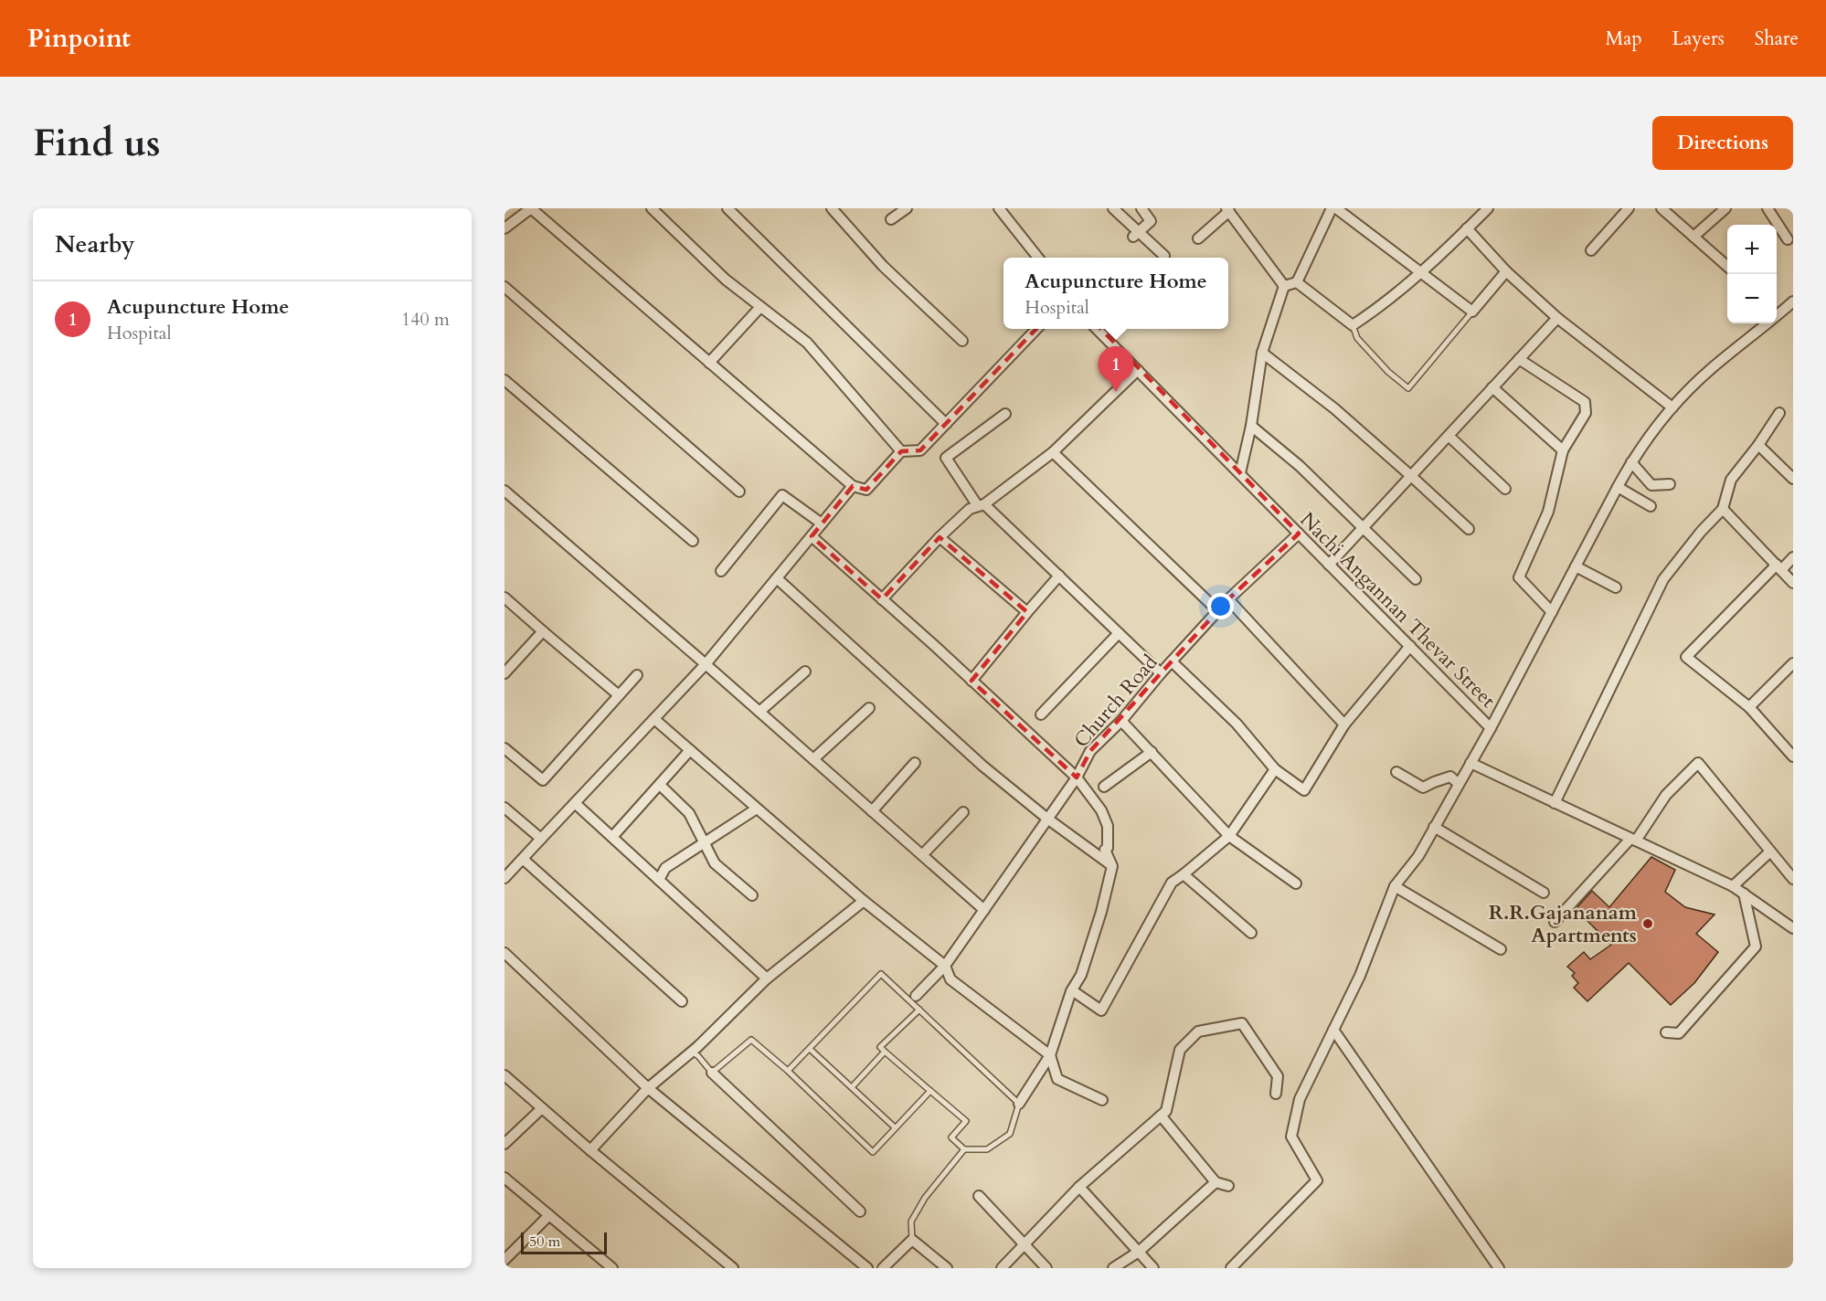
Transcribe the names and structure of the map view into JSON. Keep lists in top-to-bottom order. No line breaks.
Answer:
{"streets":{"street":["Nachi Angannan Thevar Street","Church Road"]},"crossings":[["Nachi Angannan Thevar Street","Church Road"]],"places":["R.R.Gajananam Apartments"],"scale_bar":"50 m","page":{"header":"Pinpoint","nav":["Map","Layers","Share"],"buttons":"Directions","title":"Find us","heading":"Nearby","map_buttons":["+","−"],"popup":["Acupuncture Home","Hospital"],"list":[{"mark":"1","name":"Acupuncture Home","note":"Hospital","value":"140 m"}],"pins":"1","scale":"50 m"}}
